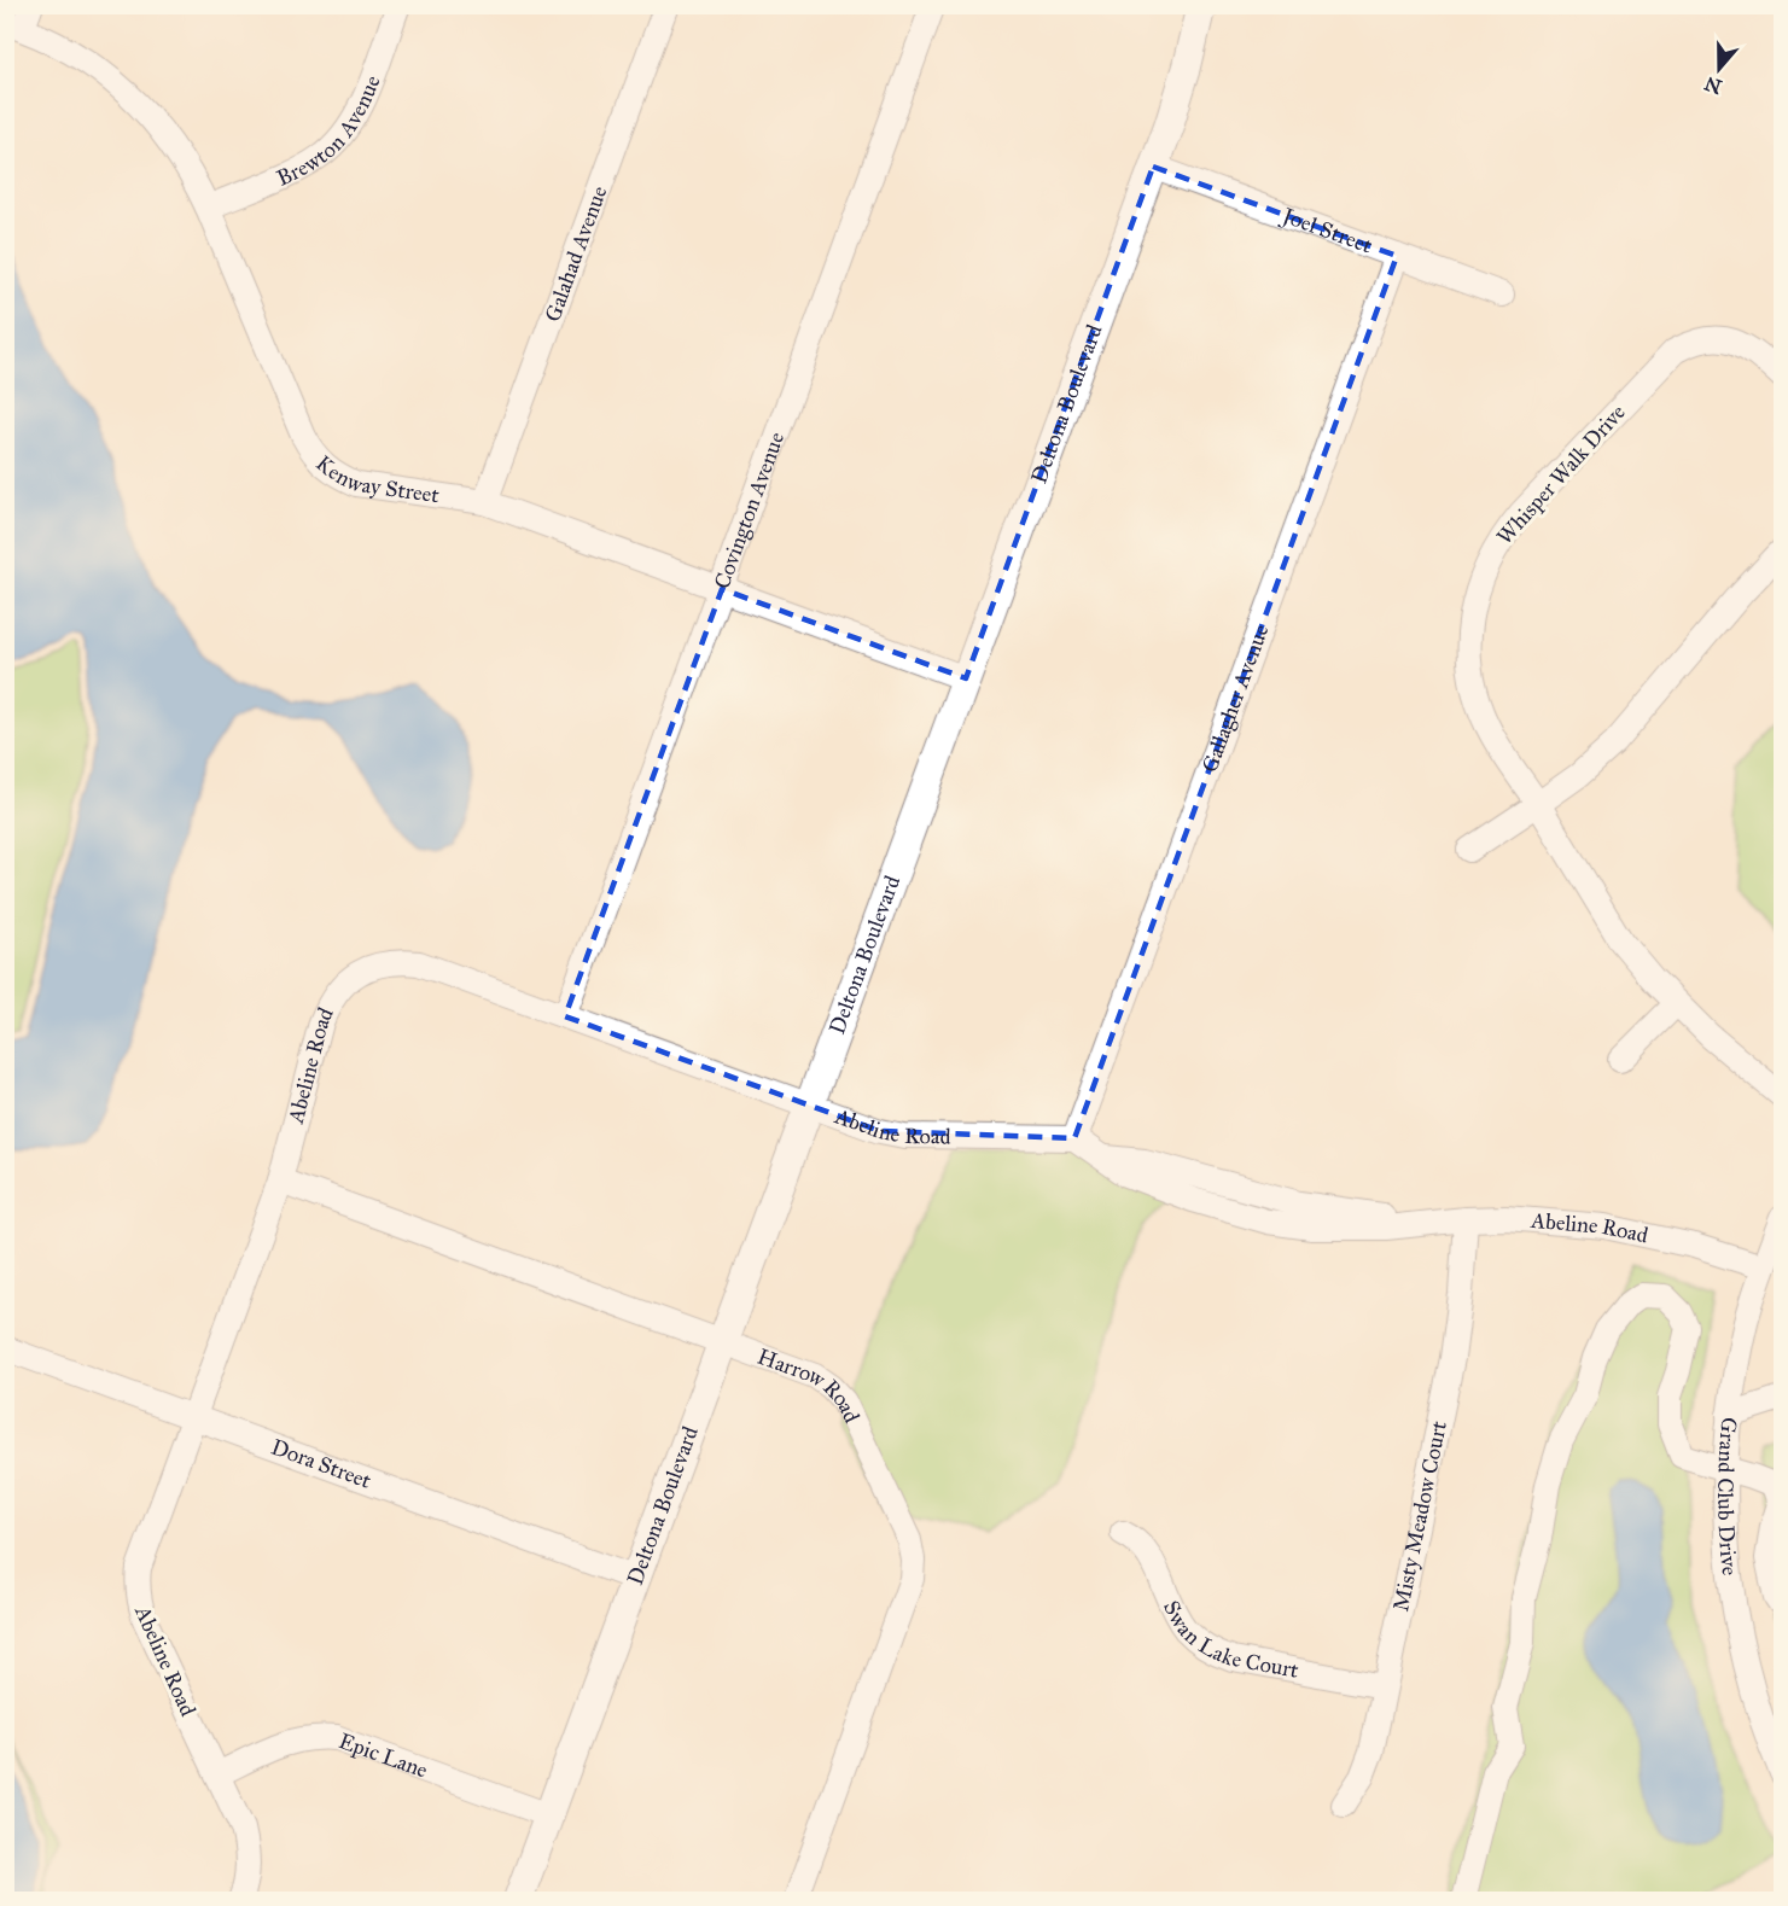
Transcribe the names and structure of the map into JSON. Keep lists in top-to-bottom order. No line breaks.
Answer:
{"streets":{"main road":["Deltona Boulevard"],"street":["Brewton Avenue","Joel Street","Galahad Avenue","Kenway Street","Whisper Walk Drive","Covington Avenue","Gallagher Avenue","Abeline Road","Harrow Road","Dora Street","Grand Club Drive","Misty Meadow Court","Swan Lake Court","Epic Lane"]},"crossings":[["Brewton Avenue","Kenway Street"],["Joel Street","Deltona Boulevard"],["Joel Street","Gallagher Avenue"],["Galahad Avenue","Kenway Street"],["Deltona Boulevard","Kenway Street"],["Deltona Boulevard","Abeline Road"],["Deltona Boulevard","Harrow Road"],["Deltona Boulevard","Dora Street"],["Deltona Boulevard","Epic Lane"],["Kenway Street","Covington Avenue"],["Covington Avenue","Abeline Road"],["Gallagher Avenue","Abeline Road"],["Abeline Road","Harrow Road"],["Abeline Road","Dora Street"],["Abeline Road","Grand Club Drive"],["Abeline Road","Misty Meadow Court"],["Abeline Road","Epic Lane"],["Misty Meadow Court","Swan Lake Court"]],"north":"bottom"}
